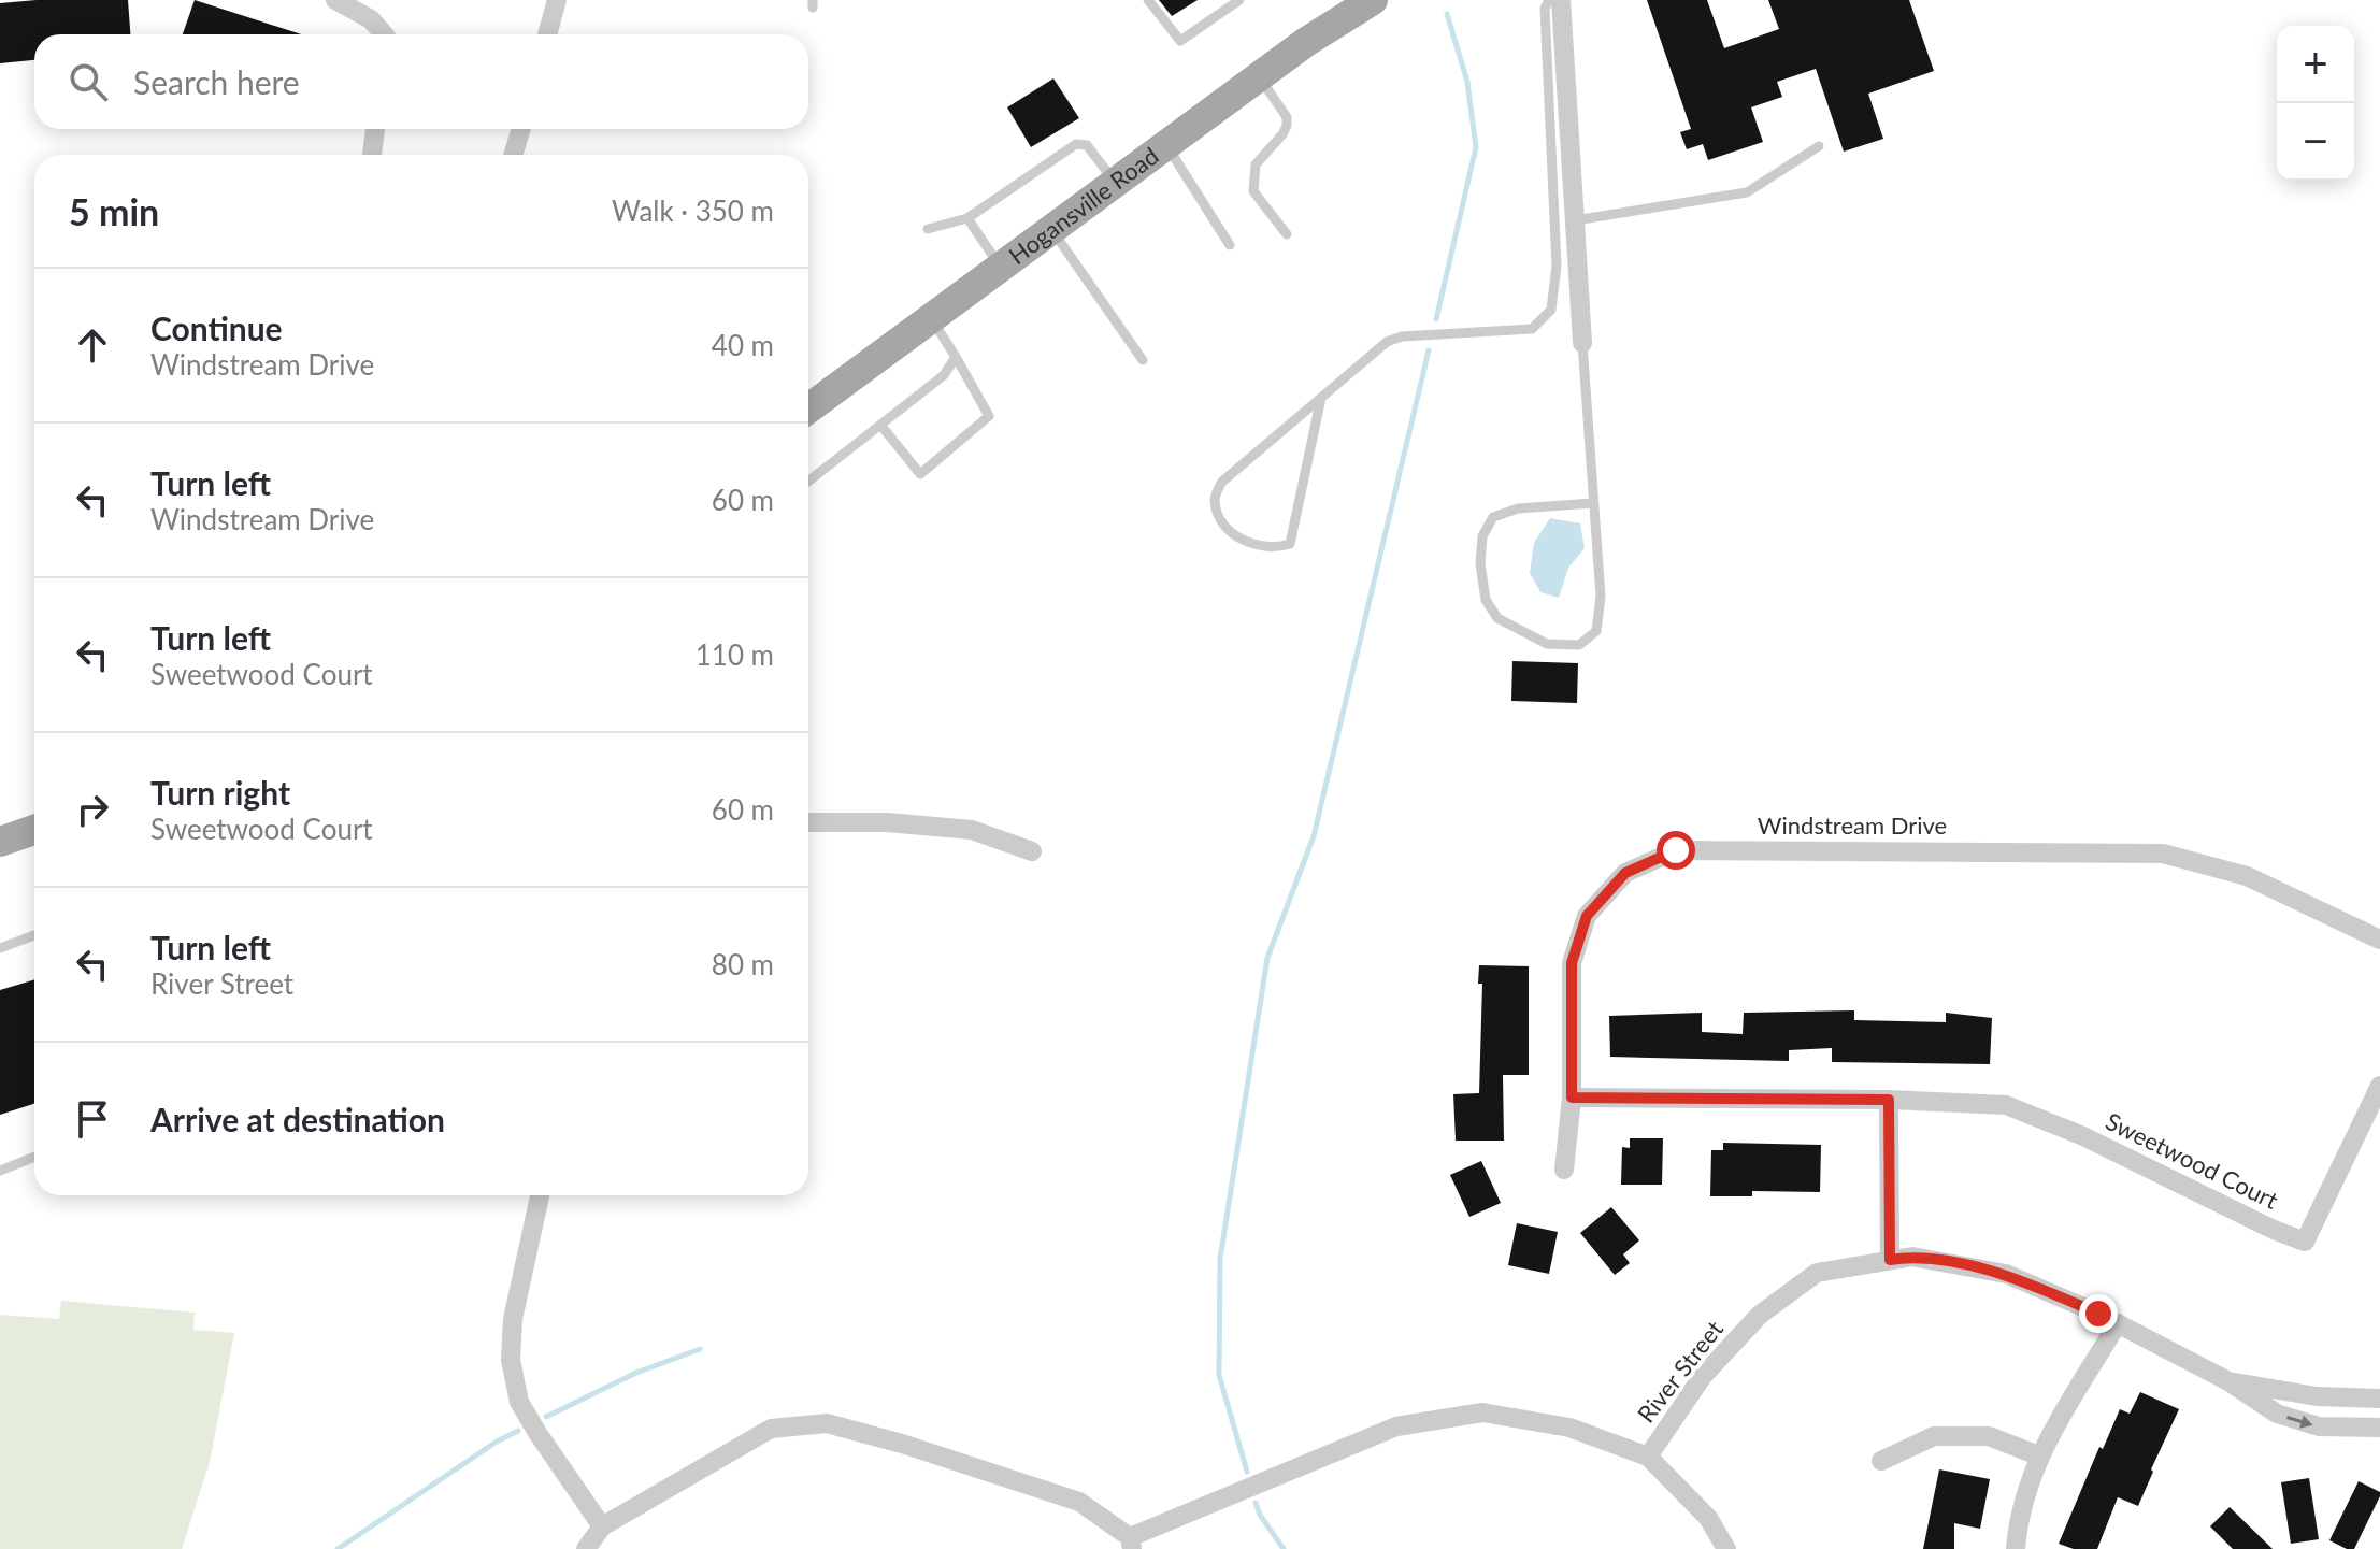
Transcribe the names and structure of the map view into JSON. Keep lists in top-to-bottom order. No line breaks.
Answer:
{"streets":{"main road":["Hogansville Road"],"street":["Windstream Drive","Sweetwood Court","River Street"]},"crossings":[["Windstream Drive","Sweetwood Court"]],"page":{"map_buttons":["+","−"],"search":"Search here","heading":["5 min","Walk · 350 m"],"list":[["Continue","Windstream Drive","40 m"],["Turn left","Windstream Drive","60 m"],["Turn left","Sweetwood Court","110 m"],["Turn right","Sweetwood Court","60 m"],["Turn left","River Street","80 m"],"Arrive at destination"]}}
